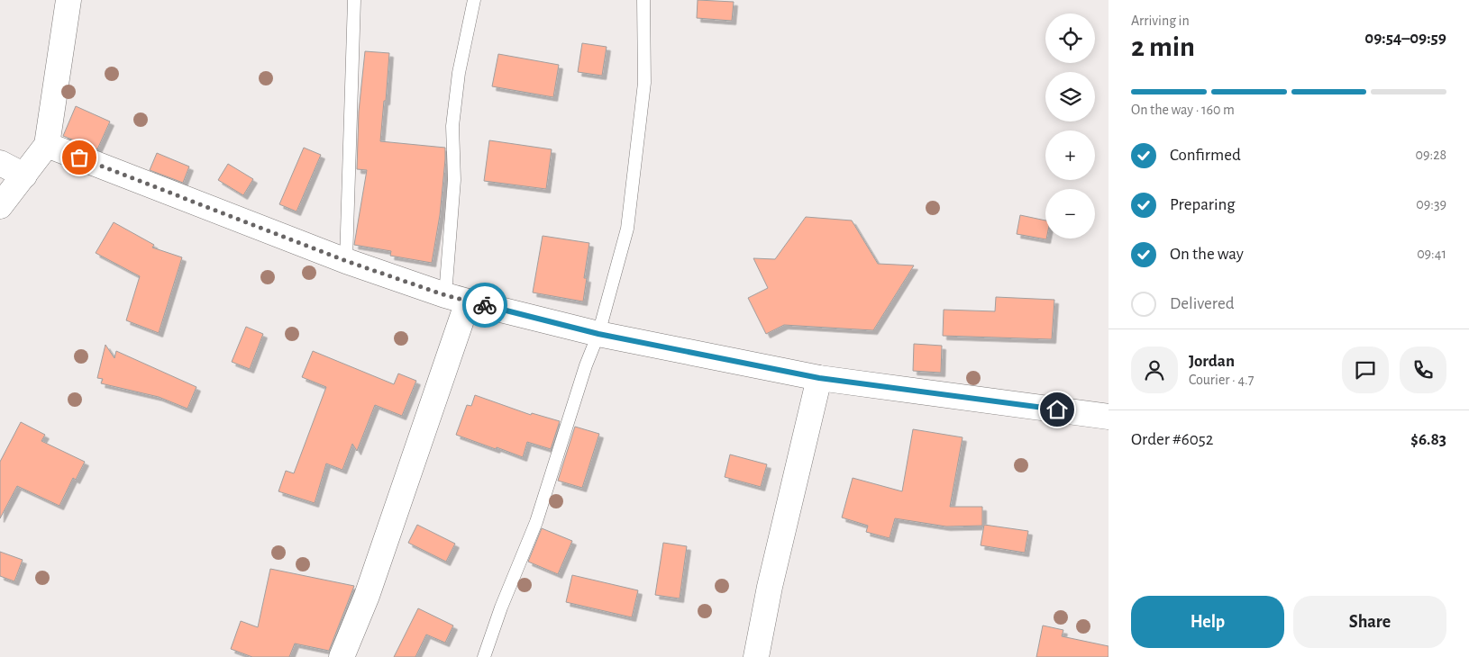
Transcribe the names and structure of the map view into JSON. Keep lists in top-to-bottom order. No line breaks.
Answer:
{"page":{"heading":["2 min","Arriving in","09:54–09:59"],"panel":["Jordan","Courier · 4.7","Order #6052","$6.83"],"map_buttons":["+","−"],"bar":"On the way · 160 m","list":[["Confirmed","09:28"],["Preparing","09:39"],["On the way","09:41"],"Delivered"],"buttons":["Help","Share"]}}
